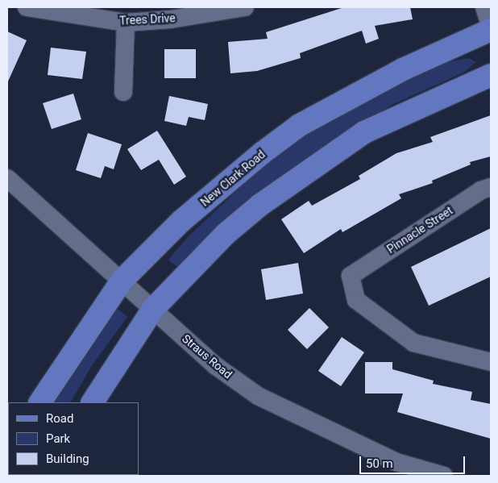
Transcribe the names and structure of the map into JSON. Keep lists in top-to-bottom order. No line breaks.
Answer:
{"streets":{"main road":["New Clark Road"],"street":["Trees Drive","Pinnacle Street","Straus Road"]},"crossings":[["New Clark Road","Straus Road"]],"legend":["Road","Park","Building"],"scale_bar":"50 m"}
